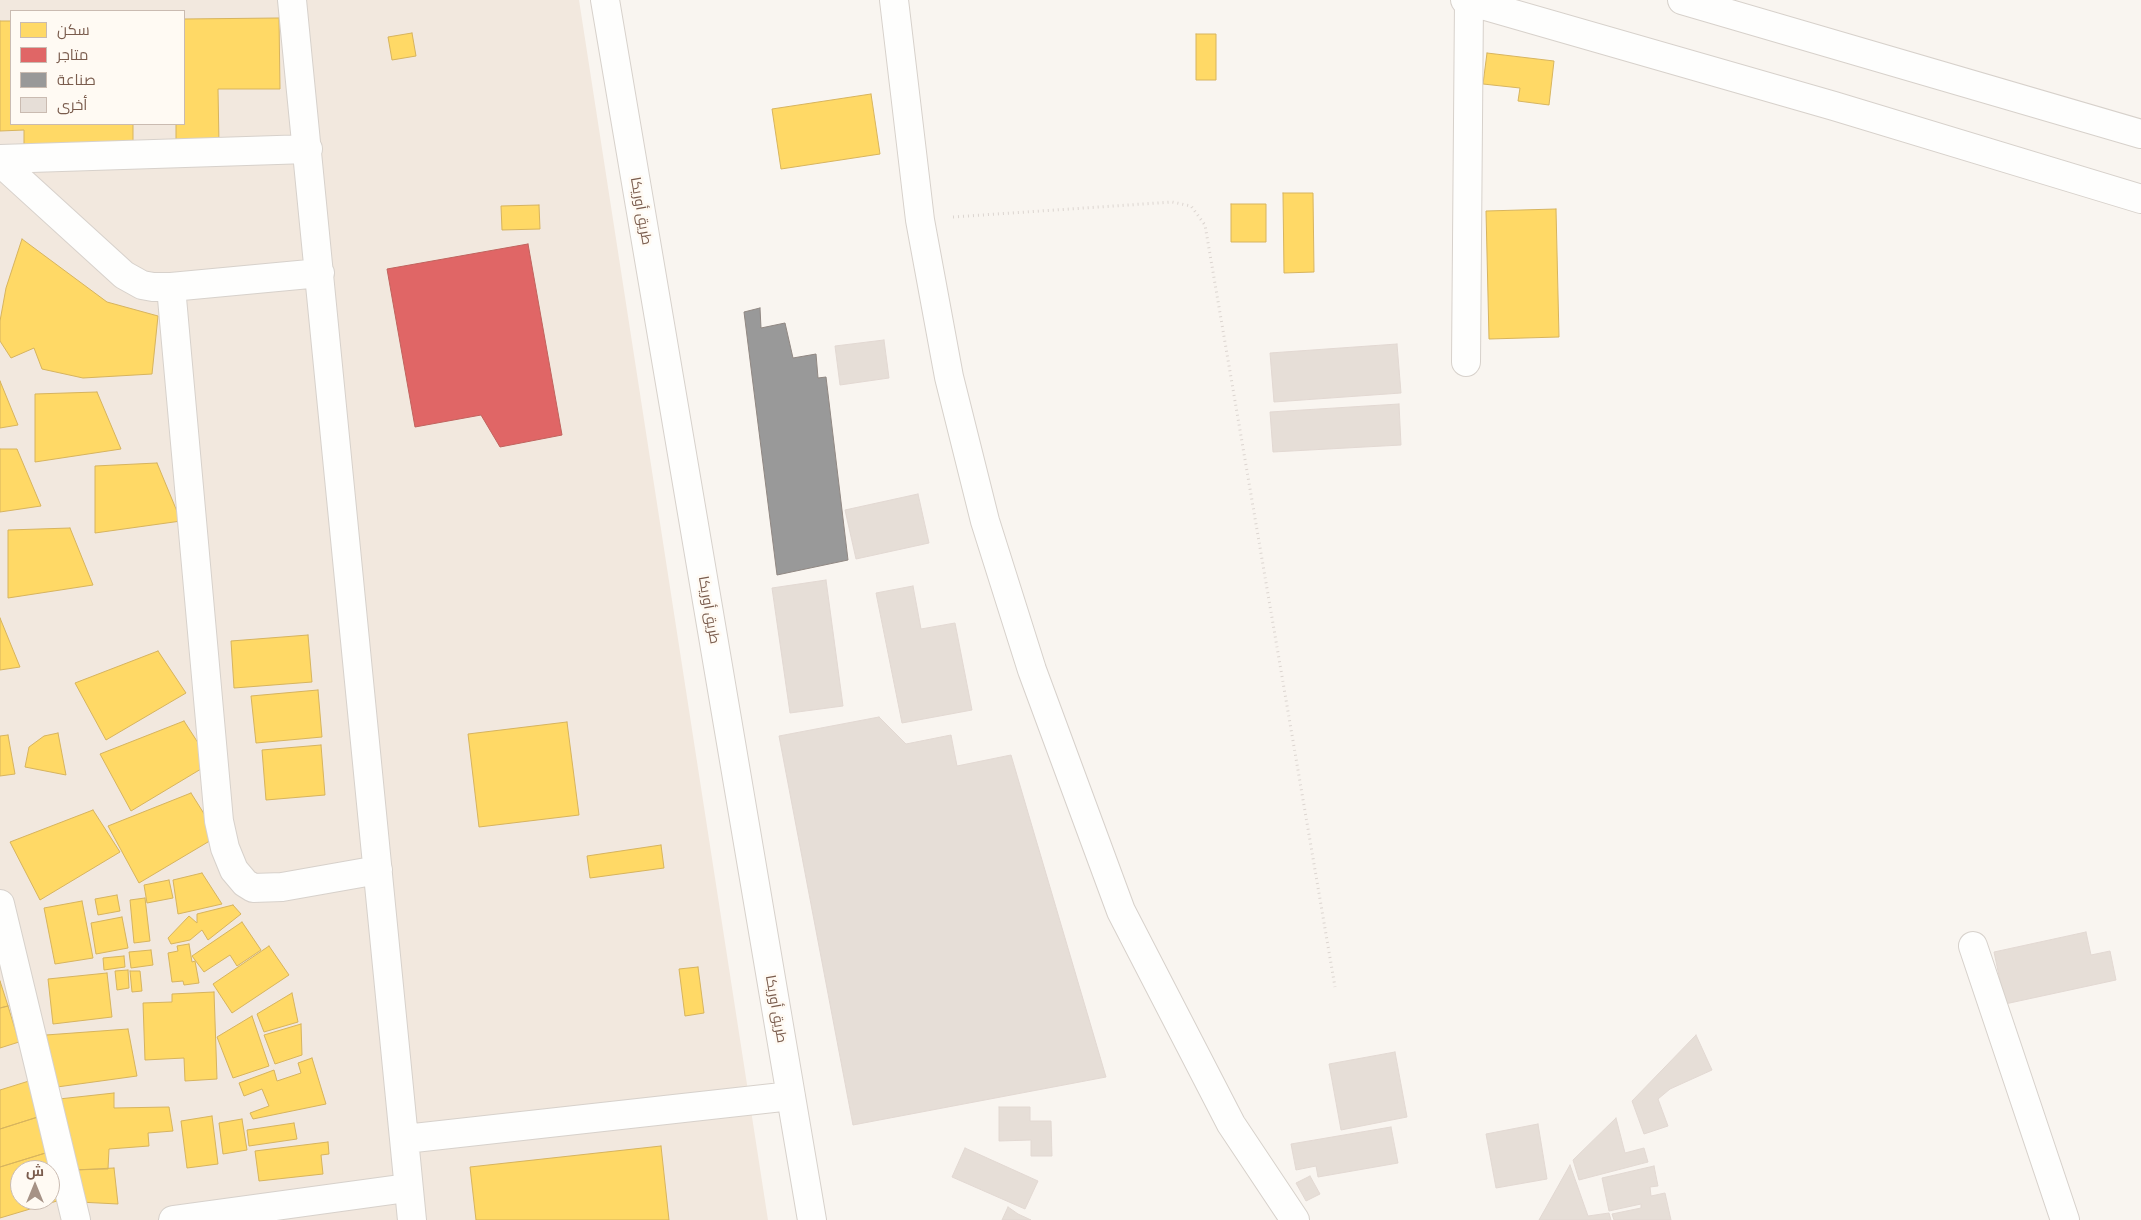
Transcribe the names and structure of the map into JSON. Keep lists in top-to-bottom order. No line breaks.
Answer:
{"streets":{"street":["طريق أوريكا"]},"legend":["سكن","متاجر","صناعة","أخرى"],"north":"top"}
